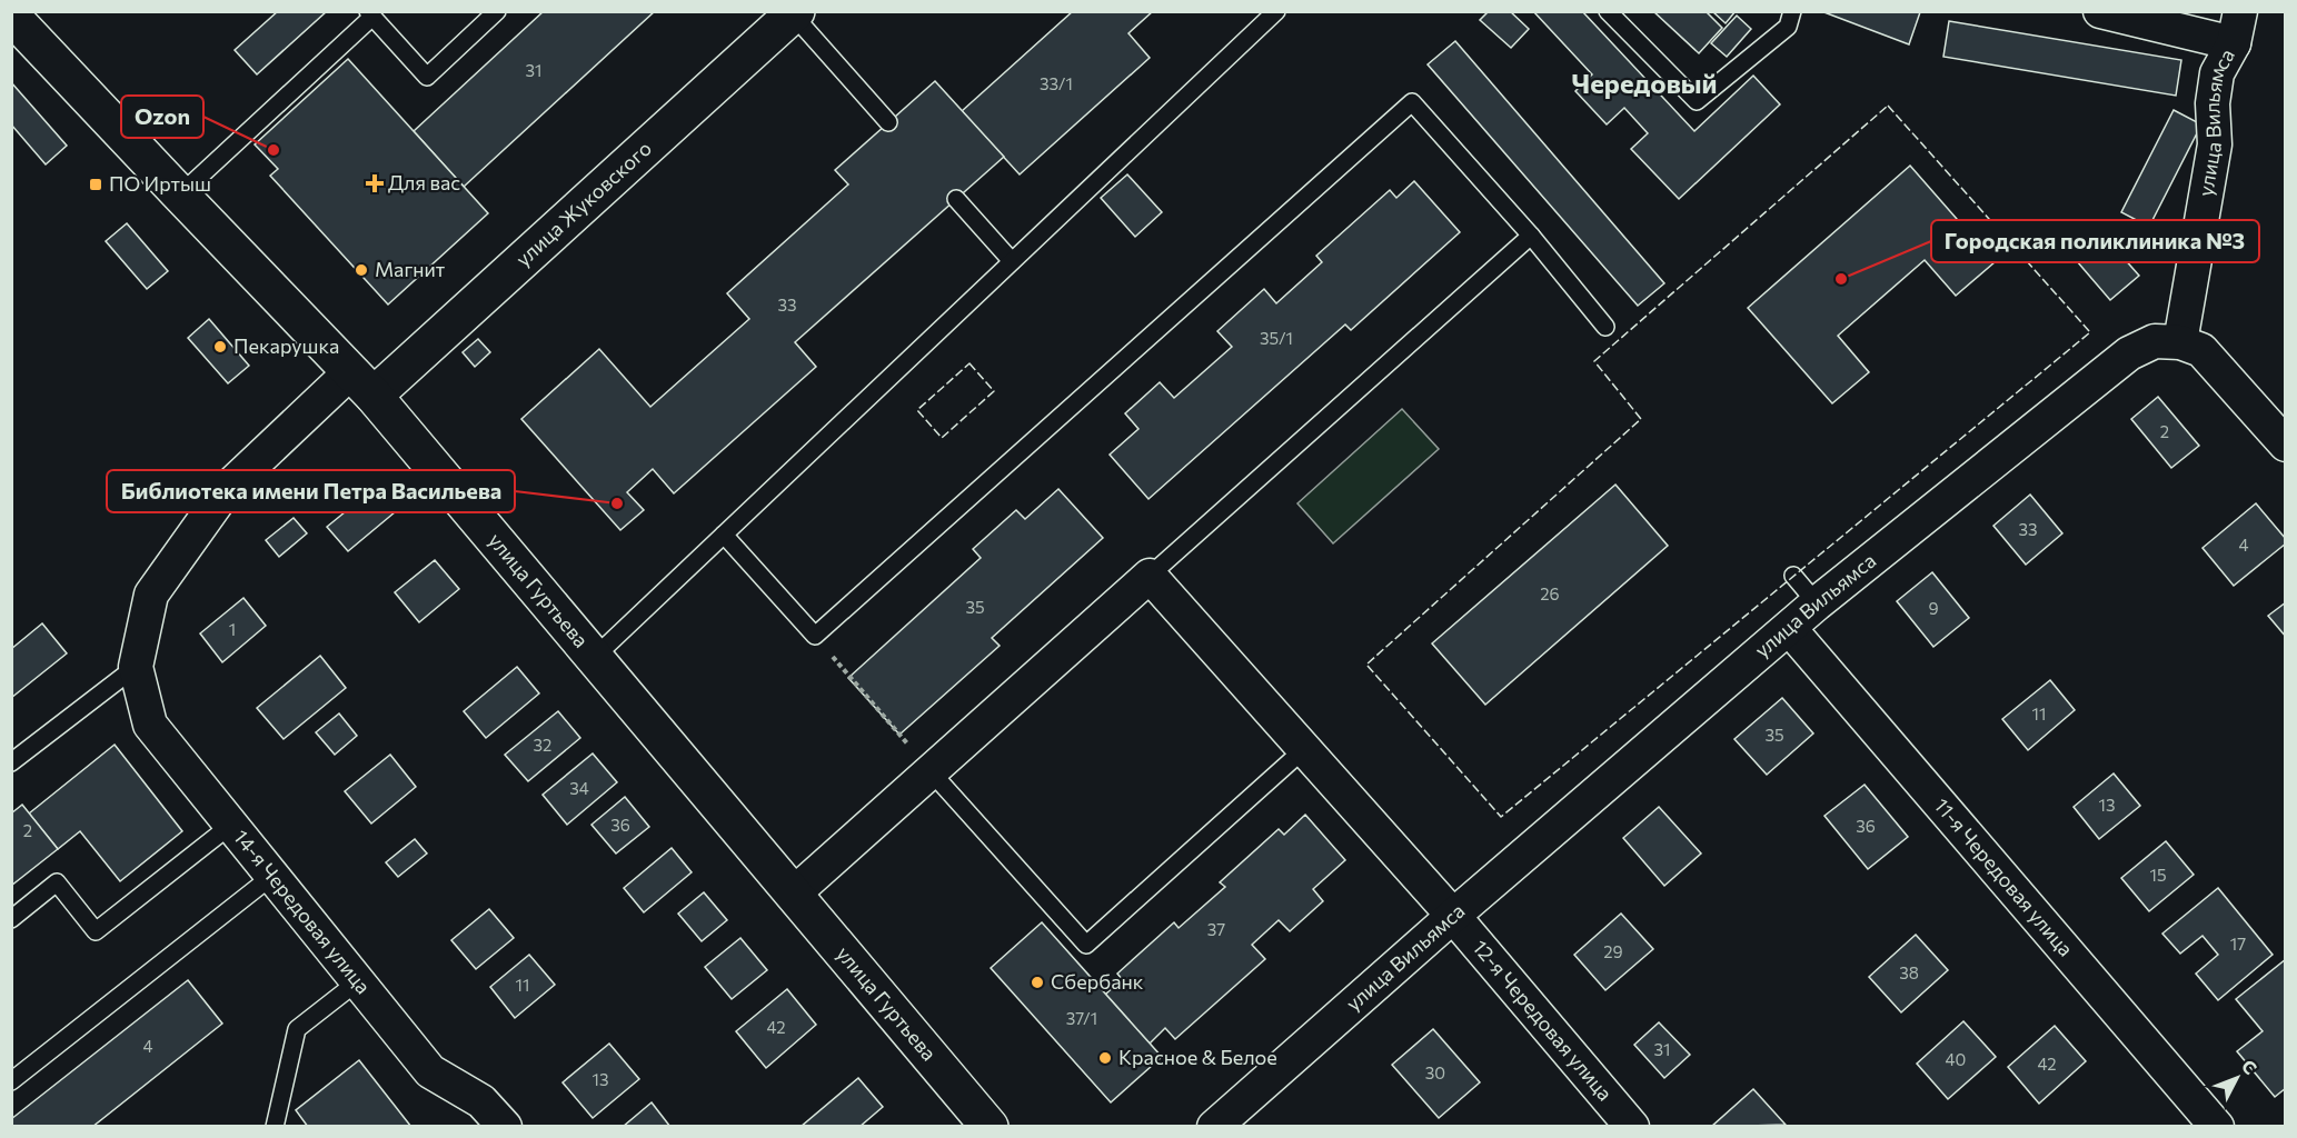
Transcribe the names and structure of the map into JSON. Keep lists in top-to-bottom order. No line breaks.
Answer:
{"streets":{"main road":["улица Жуковского","улица Гуртьева"],"street":["улица Вильямса","11-я Чередовая улица","14-я Чередовая улица","12-я Чередовая улица"]},"crossings":[["улица Вильямса","11-я Чередовая улица"],["улица Вильямса","12-я Чередовая улица"],["улица Жуковского","улица Гуртьева"],["улица Жуковского","14-я Чередовая улица"]],"districts":["Чередовый"],"places":{"other":["Ozon","Магнит","Городская поликлиника №3","Пекарушка","Библиотека имени Петра Васильева","Сбербанк","Красное & Белое"],"health":["Для вас"],"transit":["ПО Иртыш"]},"house_numbers":["31","33/1","33","35/1","2","33","4","26","35","9","1","11","35","32","34","13","36","36","2","15","37","17","29","38","11","37/1","42","4","31","40","42","30","13"],"north":"top right"}
